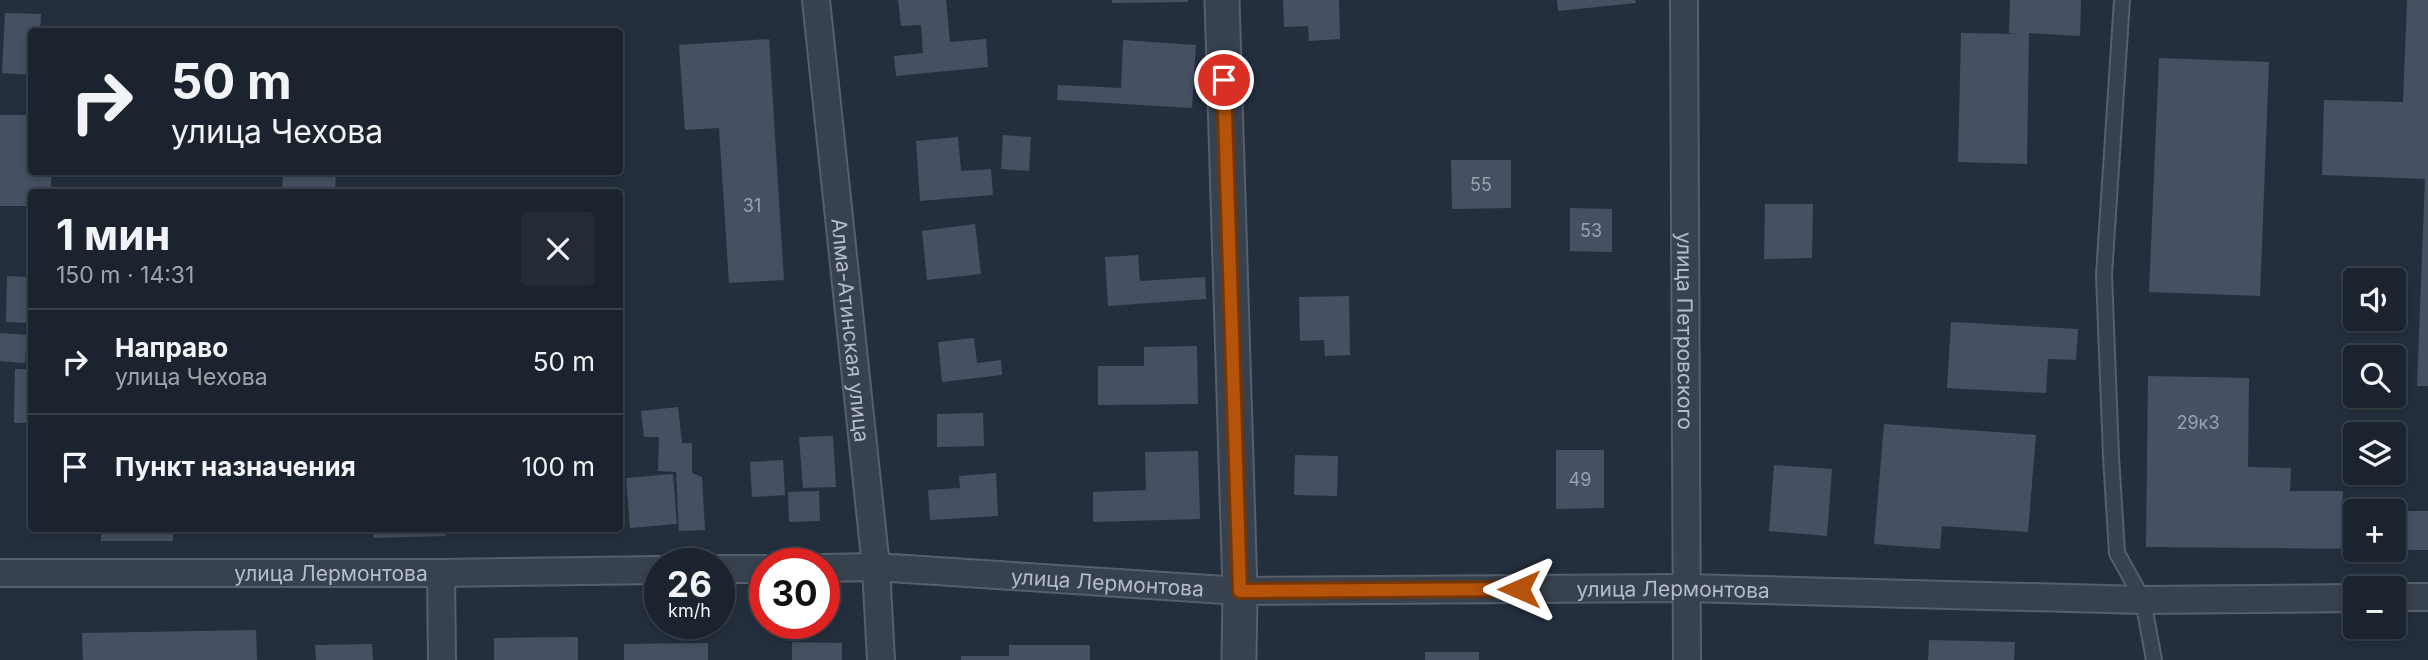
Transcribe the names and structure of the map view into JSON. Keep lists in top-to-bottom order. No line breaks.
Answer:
{"streets":{"street":["Алма-Атинская улица","улица Петровского","улица Лермонтова"]},"crossings":[["Алма-Атинская улица","улица Лермонтова"],["улица Петровского","улица Лермонтова"]],"house_numbers":["55","31","53","29к3","49"],"page":{"turn":["50 m","улица Чехова"],"heading":["1 мин","150 m · 14:31"],"map_buttons":["+","−"],"list":[{"name":"Направо","note":"улица Чехова","value":"50 m"},{"name":"Пункт назначения","value":"100 m"}],"speed":"26 km/h","limit":"30"}}
